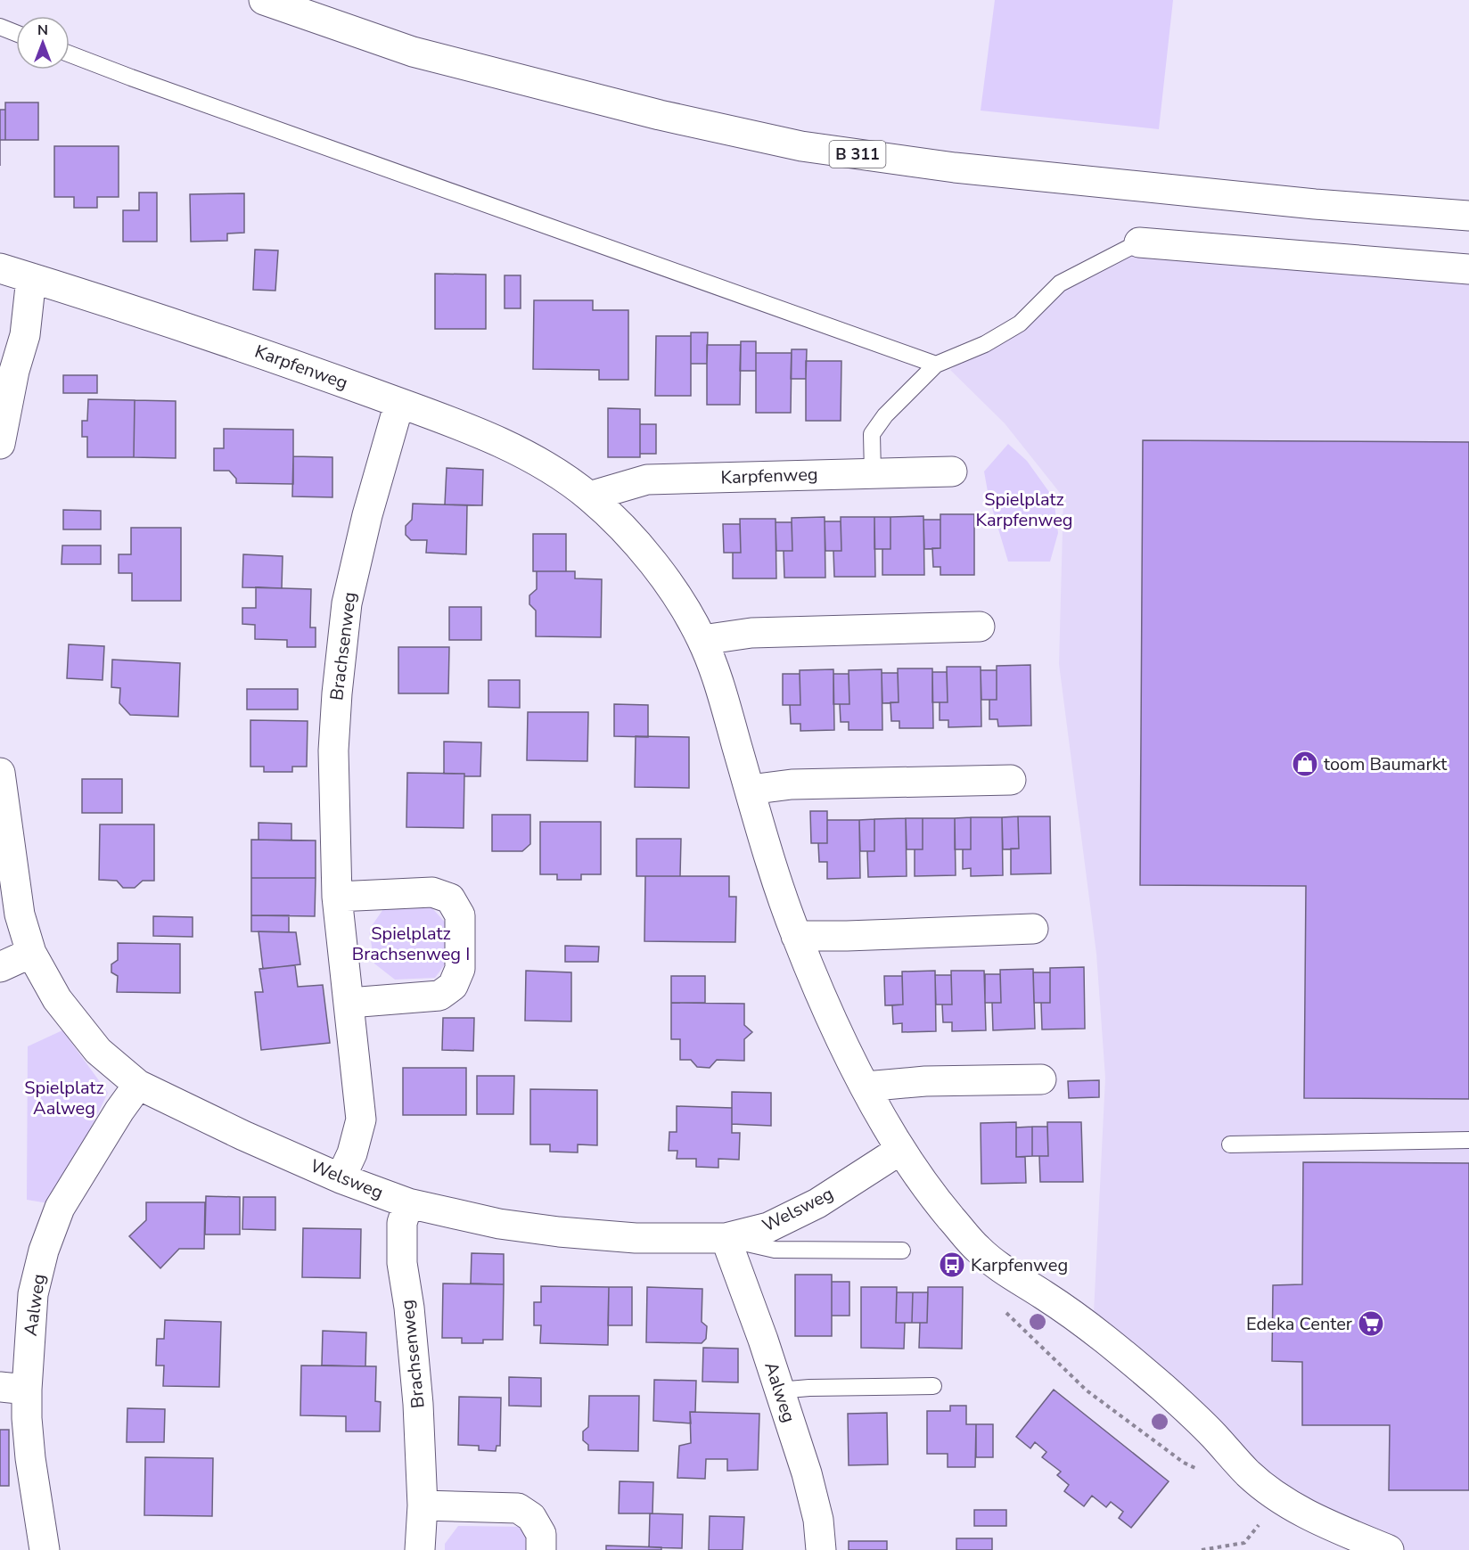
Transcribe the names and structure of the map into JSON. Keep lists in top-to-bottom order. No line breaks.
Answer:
{"streets":{"street":["B 311","Karpfenweg","Brachsenweg","Welsweg","Aalweg"]},"crossings":[["Karpfenweg","Brachsenweg"],["Karpfenweg","Welsweg"],["Brachsenweg","Welsweg"],["Welsweg","Aalweg"]],"parks":["Spielplatz Karpfenweg","Spielplatz Brachsenweg I","Spielplatz Aalweg"],"places":{"shop":["toom Baumarkt"],"bus stop":["Karpfenweg"],"supermarket":["Edeka Center"]},"north":"top"}
